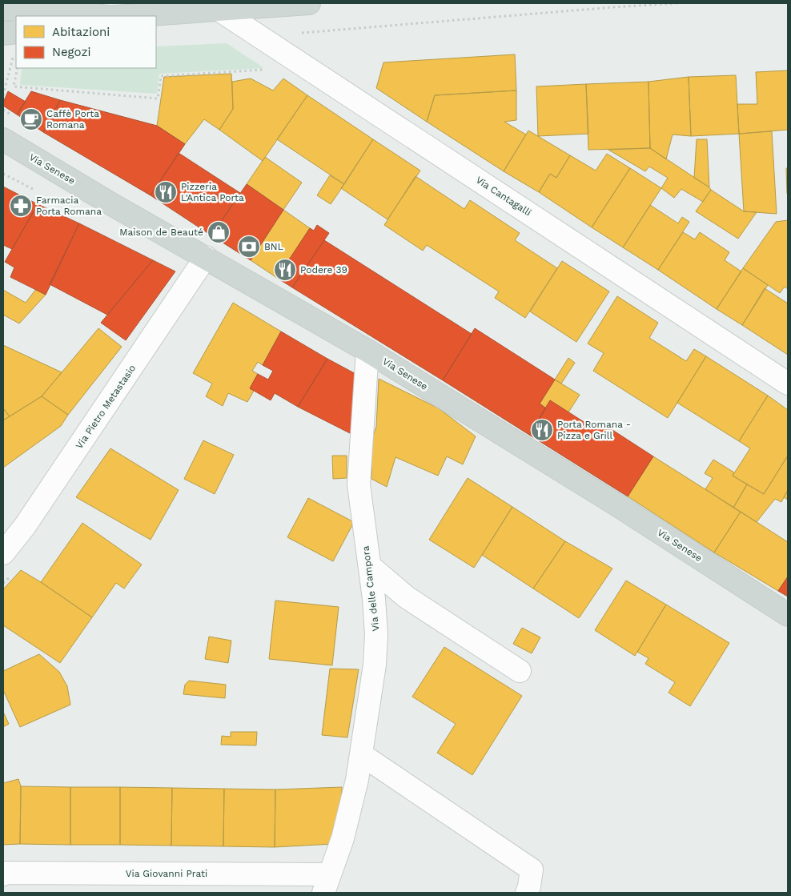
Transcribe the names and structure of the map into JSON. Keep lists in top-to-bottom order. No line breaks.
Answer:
{"streets":{"main road":["Via Senese"],"street":["Via Cantagalli","Via Pietro Metastasio","Via delle Campora","Via Giovanni Prati"]},"crossings":[["Via Senese","Via Pietro Metastasio"],["Via Senese","Via delle Campora"],["Via delle Campora","Via Giovanni Prati"]],"places":{"cafe":["Caffè Porta Romana"],"restaurant":["Pizzeria L'Antica Porta","Podere 39","Porta Romana - Pizza e Grill"],"pharmacy":["Farmacia Porta Romana"],"shop":["Maison de Beauté"],"bank":["BNL"]},"legend":["Abitazioni","Negozi"]}
